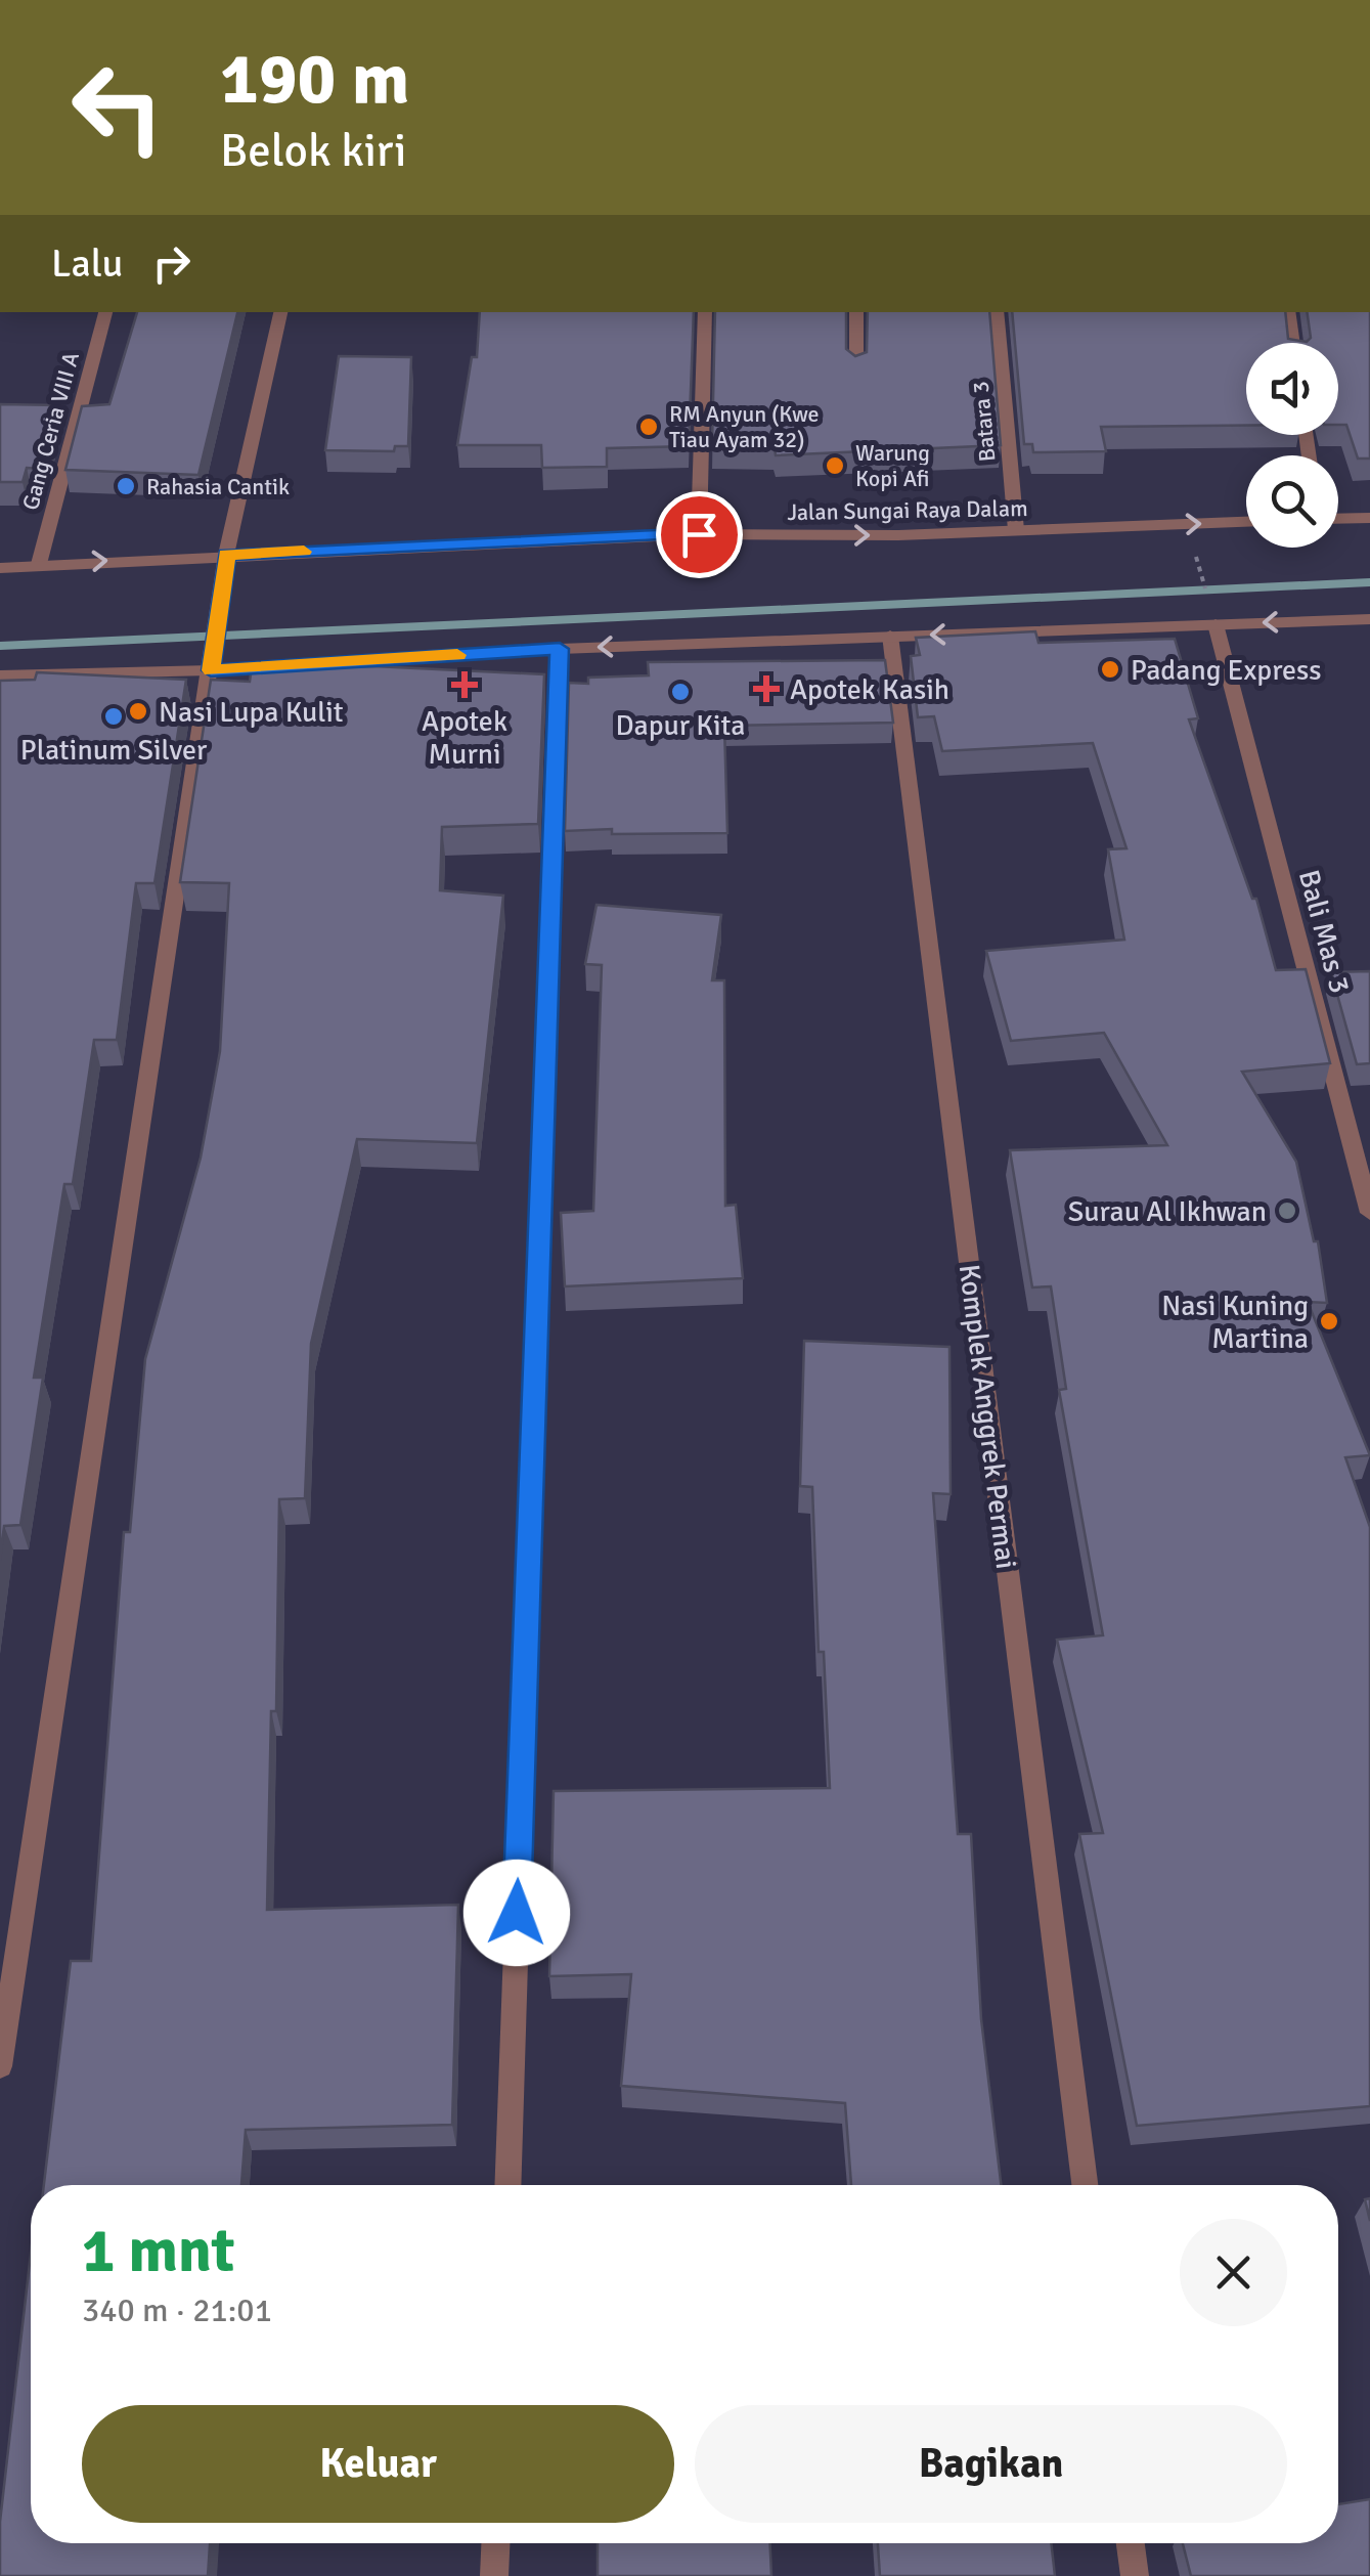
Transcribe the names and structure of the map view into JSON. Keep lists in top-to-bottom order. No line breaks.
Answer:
{"streets":{"street":["Batara 3","Gang Ceria VIII A","Jalan Sungai Raya Dalam","Bali Mas 3","Komplek Anggrek Permai"]},"crossings":[["Batara 3","Jalan Sungai Raya Dalam"],["Gang Ceria VIII A","Jalan Sungai Raya Dalam"]],"places":{"other":["RM Anyun (Kwe Tiau Ayam 32)","Warung Kopi Afi","Rahasia Cantik","Padang Express","Dapur Kita","Nasi Lupa Kulit","Platinum Silver","Surau Al Ikhwan","Nasi Kuning Martina"],"health":["Apotek Murni","Apotek Kasih"]},"page":{"turn":["190 m","Belok kiri"],"then":"Lalu","heading":["1 mnt","340 m · 21:01"],"buttons":["Keluar","Bagikan"]}}
